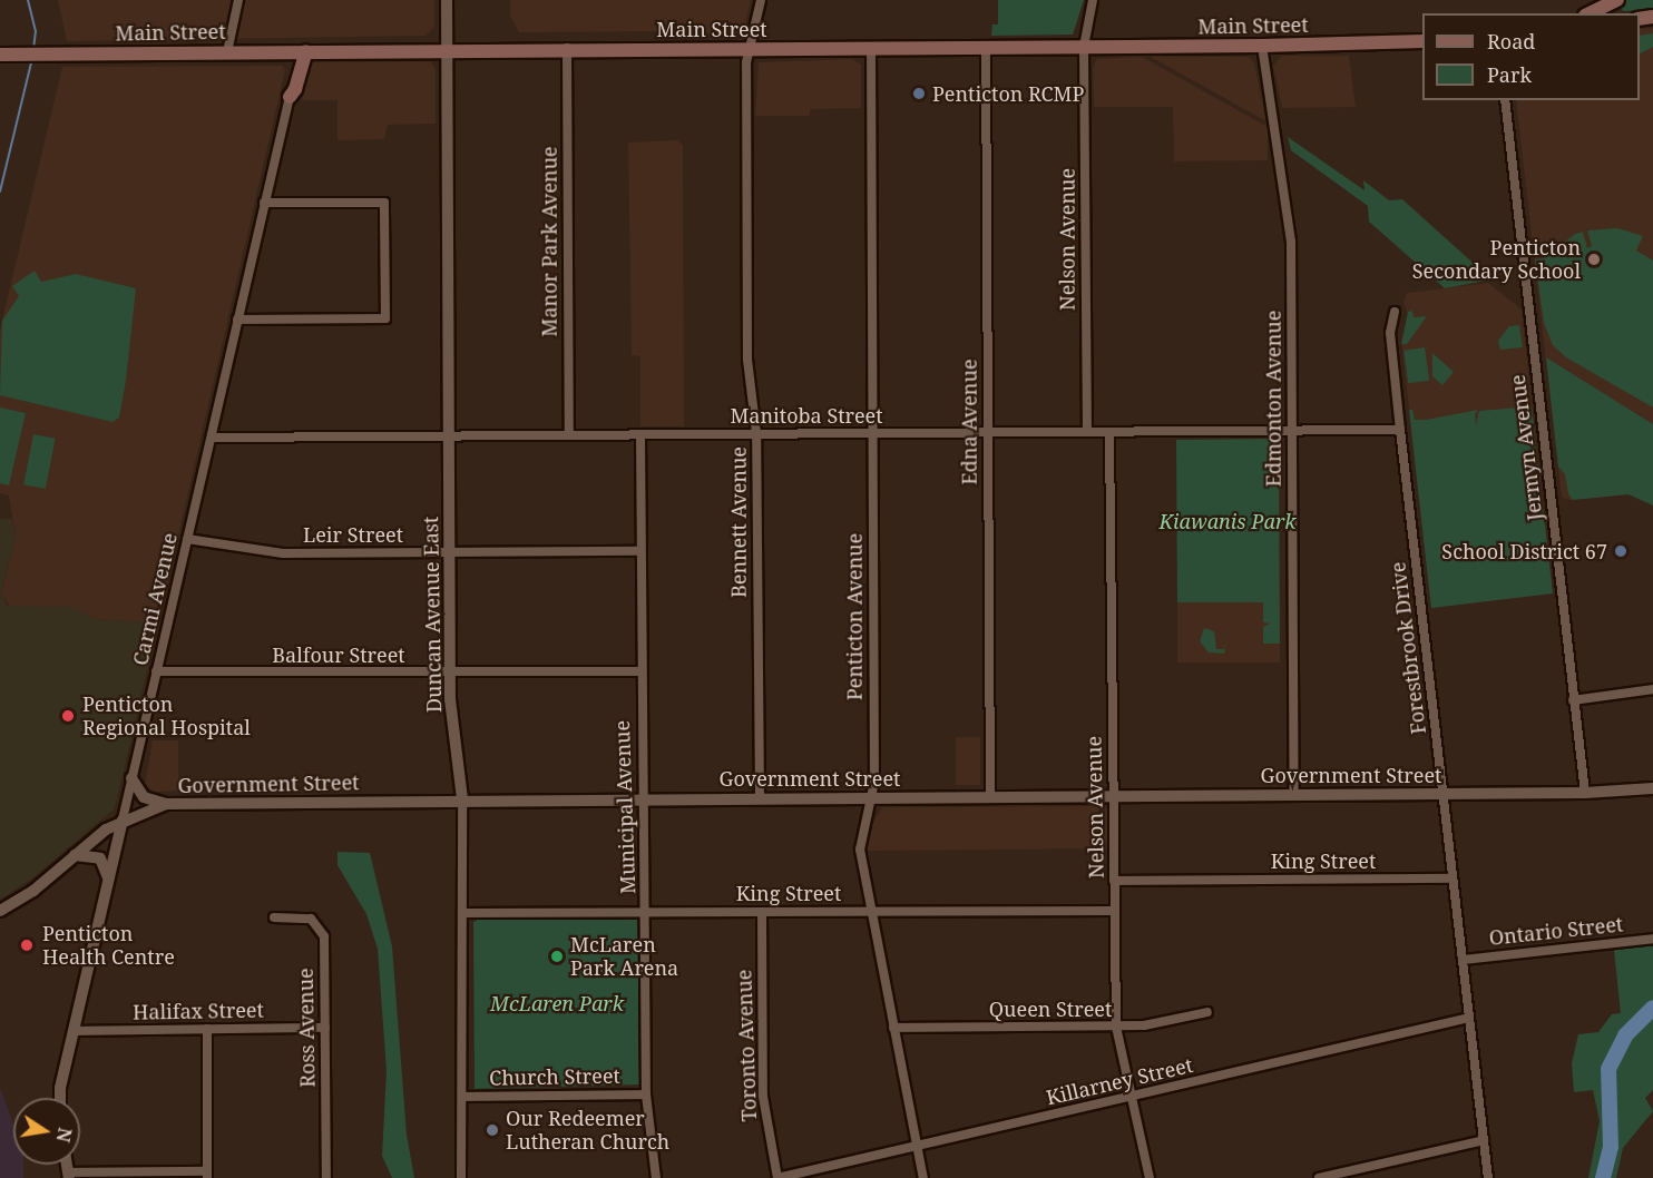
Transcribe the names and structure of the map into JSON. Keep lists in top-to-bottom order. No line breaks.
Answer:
{"streets":{"main road":["Main Street"],"street":["Nelson Avenue","Manor Park Avenue","Edmonton Avenue","Manitoba Street","Edna Avenue","Jermyn Avenue","Bennett Avenue","Leir Street","Carmi Avenue","Duncan Avenue East","Penticton Avenue","Forestbrook Drive","Balfour Street","Government Street","Municipal Avenue","King Street","Ontario Street","Queen Street","Halifax Street","Ross Avenue","Toronto Avenue","Church Street","Killarney Street"]},"crossings":[["Main Street","Nelson Avenue"],["Main Street","Manor Park Avenue"],["Main Street","Edmonton Avenue"],["Main Street","Edna Avenue"],["Main Street","Bennett Avenue"],["Main Street","Duncan Avenue East"],["Main Street","Penticton Avenue"],["Nelson Avenue","Manitoba Street"],["Nelson Avenue","Government Street"],["Nelson Avenue","King Street"],["Nelson Avenue","Queen Street"],["Nelson Avenue","Killarney Street"],["Manor Park Avenue","Manitoba Street"],["Edmonton Avenue","Manitoba Street"],["Edmonton Avenue","Government Street"],["Manitoba Street","Edna Avenue"],["Manitoba Street","Bennett Avenue"],["Manitoba Street","Carmi Avenue"],["Manitoba Street","Duncan Avenue East"],["Manitoba Street","Penticton Avenue"],["Manitoba Street","Forestbrook Drive"],["Manitoba Street","Municipal Avenue"],["Edna Avenue","Government Street"],["Jermyn Avenue","Government Street"],["Bennett Avenue","Government Street"],["Leir Street","Carmi Avenue"],["Leir Street","Duncan Avenue East"],["Leir Street","Municipal Avenue"],["Carmi Avenue","Balfour Street"],["Carmi Avenue","Government Street"],["Carmi Avenue","Halifax Street"],["Duncan Avenue East","Balfour Street"],["Duncan Avenue East","Government Street"],["Duncan Avenue East","King Street"],["Duncan Avenue East","Church Street"],["Penticton Avenue","Government Street"],["Penticton Avenue","King Street"],["Penticton Avenue","Queen Street"],["Penticton Avenue","Killarney Street"],["Forestbrook Drive","Government Street"],["Forestbrook Drive","King Street"],["Forestbrook Drive","Ontario Street"],["Forestbrook Drive","Killarney Street"],["Balfour Street","Municipal Avenue"],["Government Street","Municipal Avenue"],["Municipal Avenue","King Street"],["Municipal Avenue","Church Street"],["King Street","Toronto Avenue"],["Halifax Street","Ross Avenue"],["Toronto Avenue","Killarney Street"]],"parks":["Kiawanis Park","McLaren Park"],"places":["Penticton RCMP","Penticton Secondary School","School District 67","Penticton Regional Hospital","Penticton Health Centre","McLaren Park Arena","Our Redeemer Lutheran Church"],"legend":["Road","Park"],"north":"right"}
